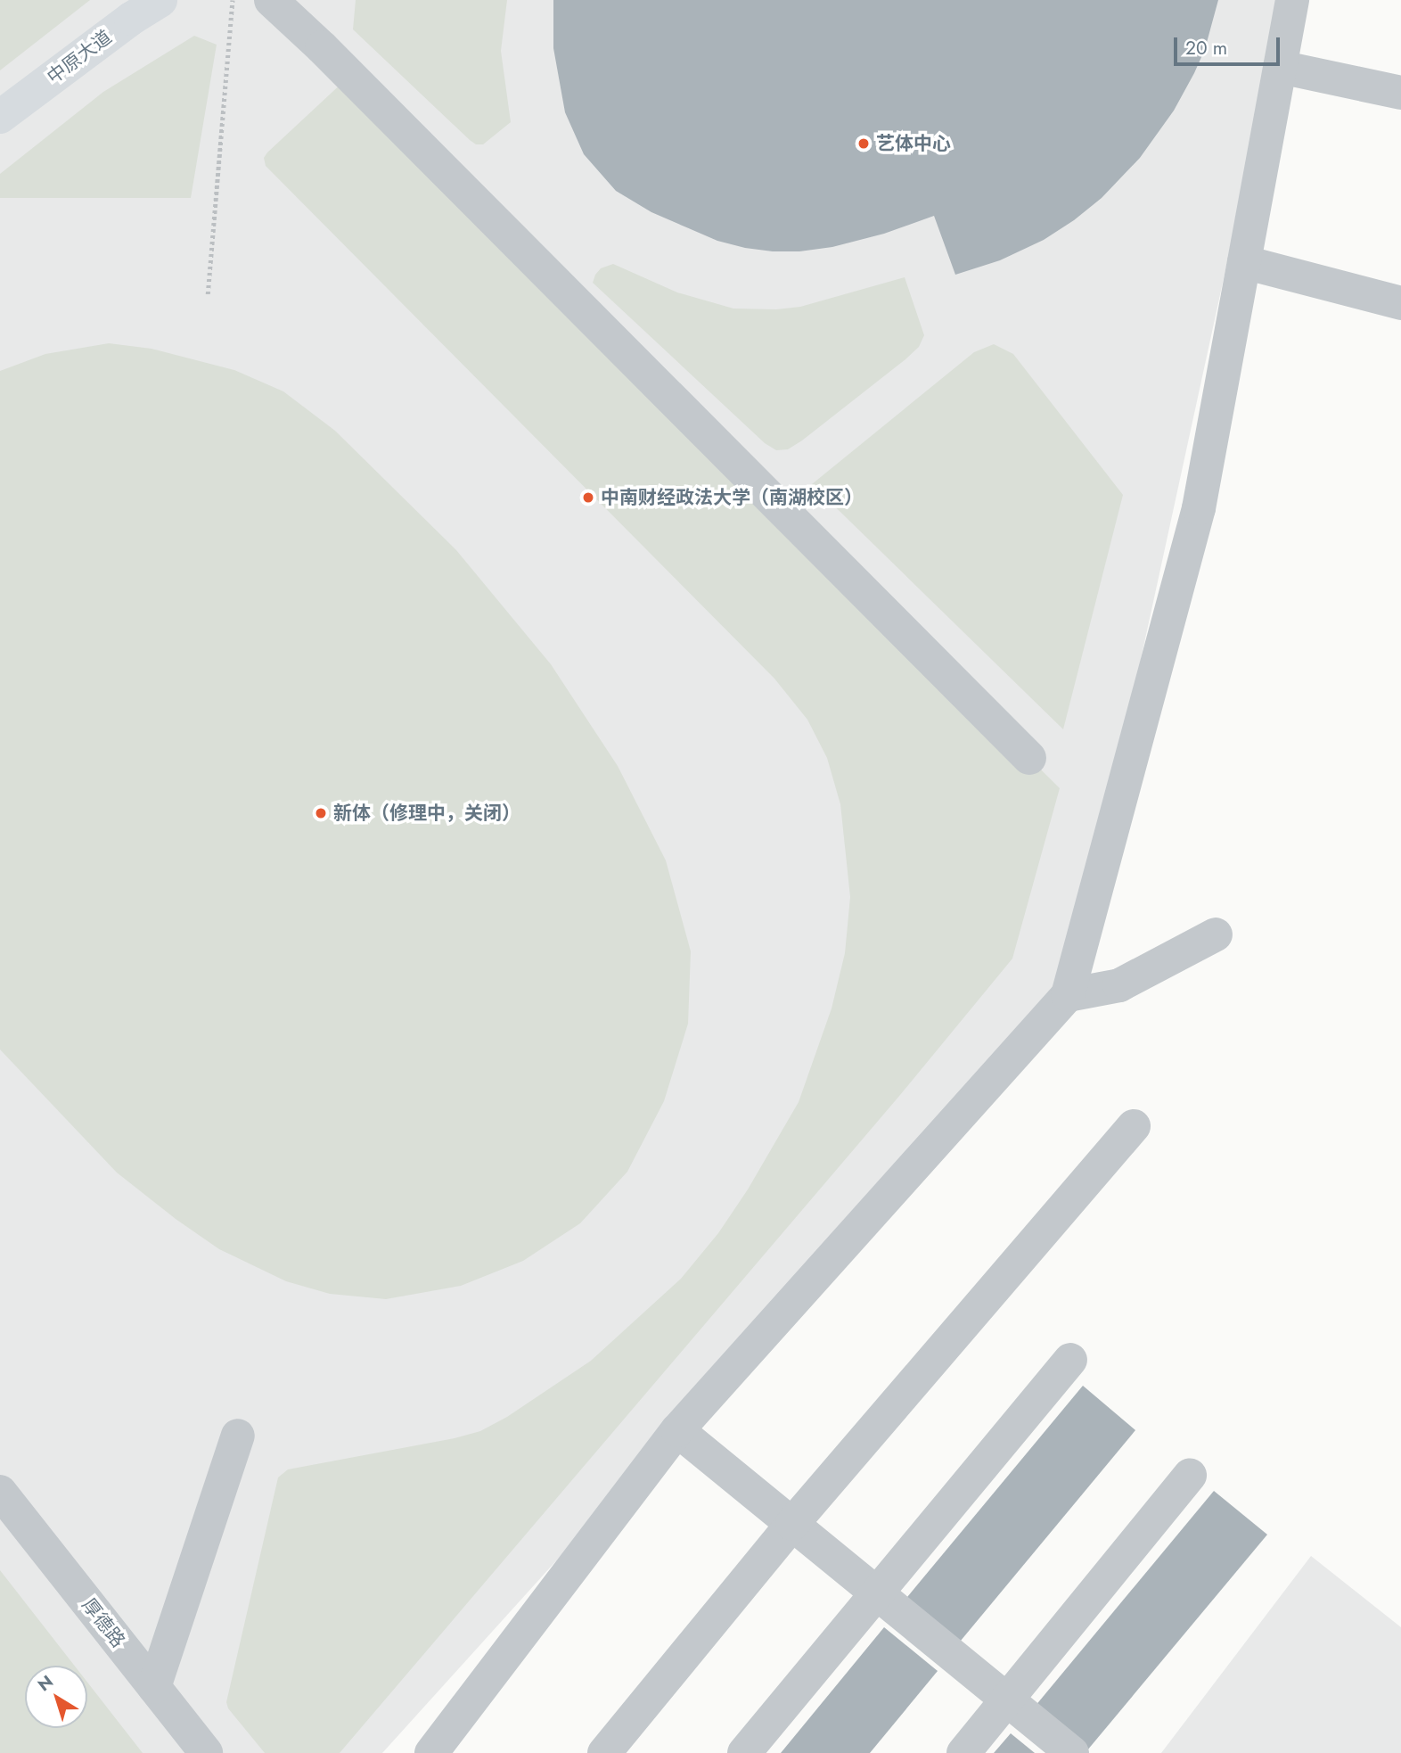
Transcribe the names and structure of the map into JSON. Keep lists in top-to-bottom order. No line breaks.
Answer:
{"streets":{"main road":["中原大道"],"street":["厚德路"]},"places":["艺体中心","中南财经政法大学（南湖校区）","新体（修理中，关闭）"],"scale_bar":"20 m","north":"top left"}
